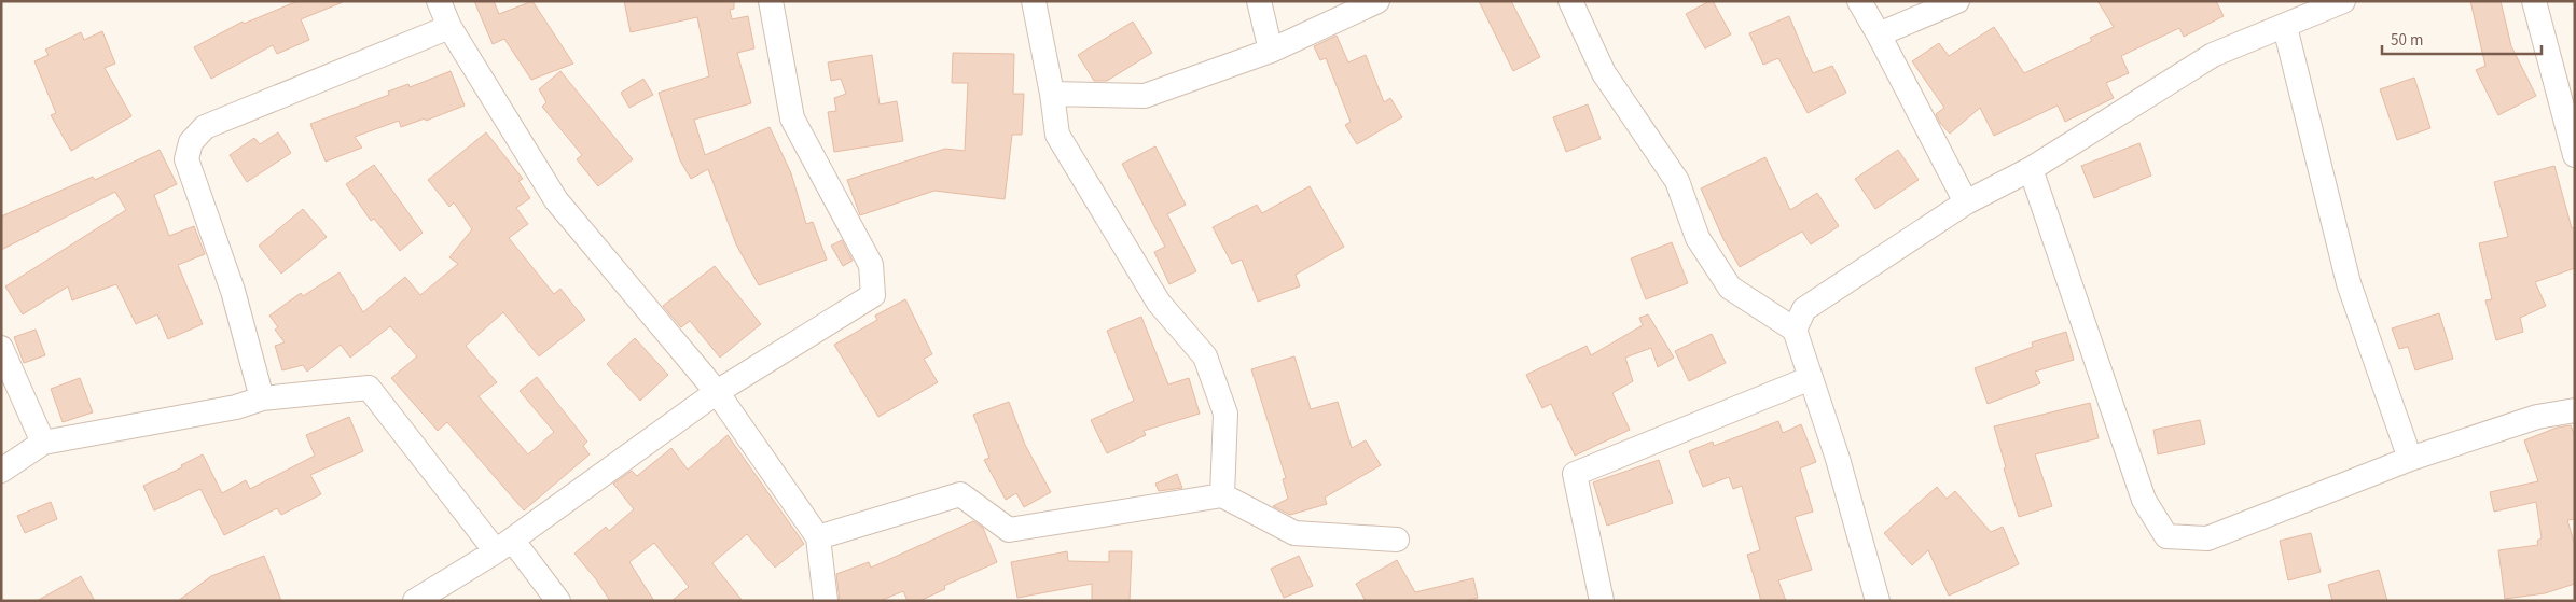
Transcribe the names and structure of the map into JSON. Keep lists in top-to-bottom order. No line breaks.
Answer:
{"scale_bar":"50 m"}
